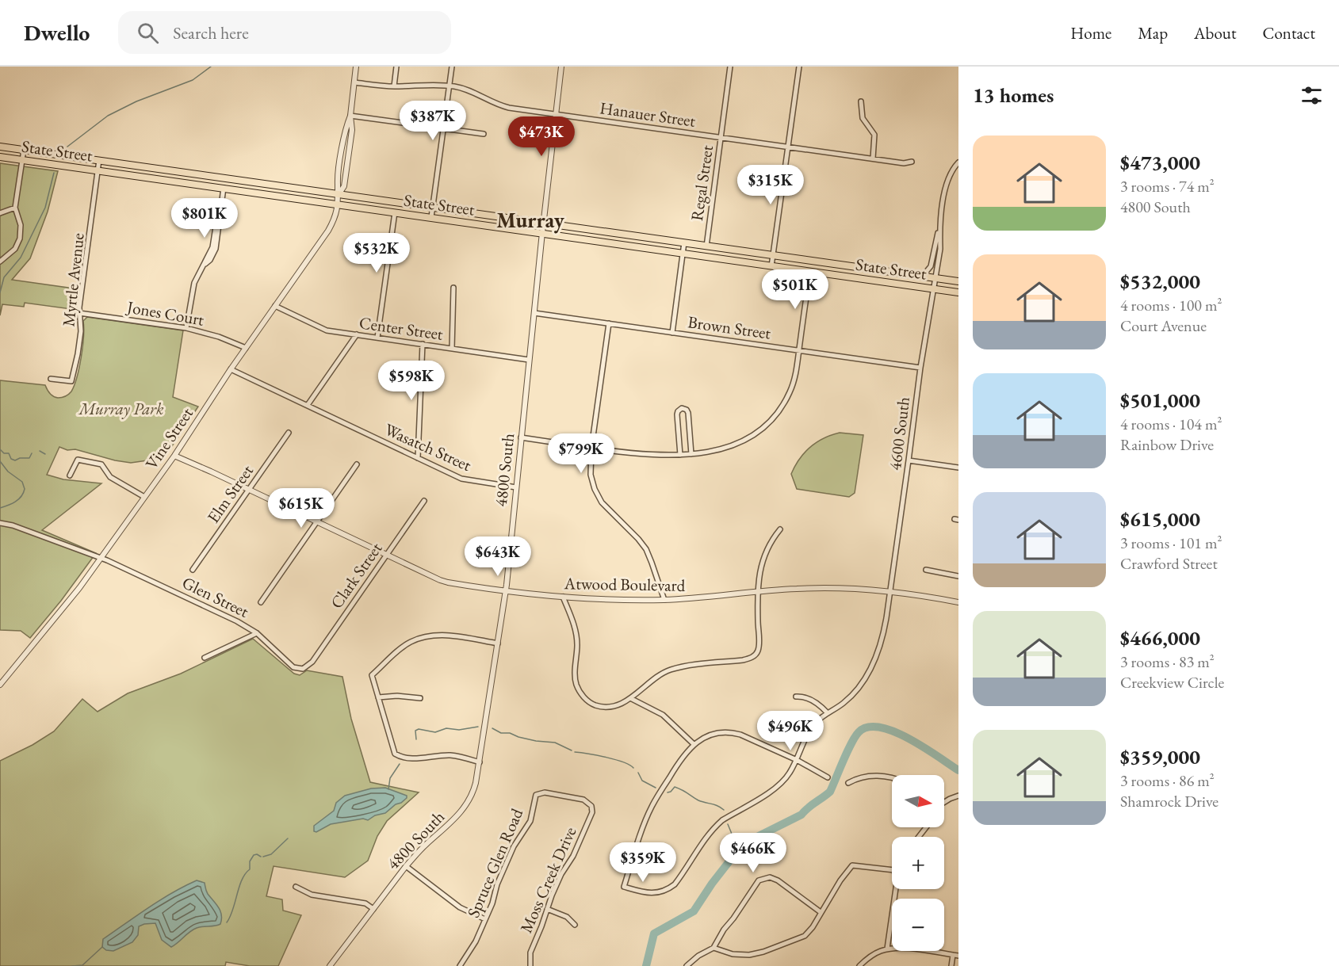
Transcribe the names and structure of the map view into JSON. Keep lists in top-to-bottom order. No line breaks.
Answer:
{"streets":{"main road":["State Street"],"street":["Hanauer Street","Regal Street","Myrtle Avenue","Jones Court","Brown Street","Center Street","4600 South","Vine Street","Wasatch Street","4800 South","Elm Street","Clark Street","Atwood Boulevard","Glen Street","Spruce Glen Road","Moss Creek Drive"]},"crossings":[["Hanauer Street","Regal Street"],["Hanauer Street","Vine Street"],["Hanauer Street","4800 South"],["State Street","Regal Street"],["State Street","Myrtle Avenue"],["State Street","4600 South"],["State Street","Vine Street"],["State Street","4800 South"],["Myrtle Avenue","Jones Court"],["Jones Court","Vine Street"],["Brown Street","4600 South"],["Brown Street","4800 South"],["Center Street","Vine Street"],["Center Street","4800 South"],["4600 South","Atwood Boulevard"],["Vine Street","Wasatch Street"],["Vine Street","Atwood Boulevard"],["Vine Street","Glen Street"],["Wasatch Street","4800 South"],["4800 South","Atwood Boulevard"],["Elm Street","Atwood Boulevard"],["Clark Street","Atwood Boulevard"],["Clark Street","Glen Street"],["Spruce Glen Road","Moss Creek Drive"]],"districts":["Murray"],"parks":["Murray Park"],"north":"right","page":{"header":"Dwello","search":"Search here","nav":["Home","Map","About","Contact"],"heading":"13 homes","price":["$387K","$473K","$315K","$801K","$532K","$501K","$598K","$799K","$615K","$643K","$496K","$466K","$359K"],"list":[{"name":"$473,000","note":"3 rooms · 74 m² · 4800 South"},{"name":"$532,000","note":"4 rooms · 100 m² · Court Avenue"},{"name":"$501,000","note":"4 rooms · 104 m² · Rainbow Drive"},{"name":"$615,000","note":"3 rooms · 101 m² · Crawford Street"},{"name":"$466,000","note":"3 rooms · 83 m² · Creekview Circle"},{"name":"$359,000","note":"3 rooms · 86 m² · Shamrock Drive"}],"map_buttons":["+","−"]}}
